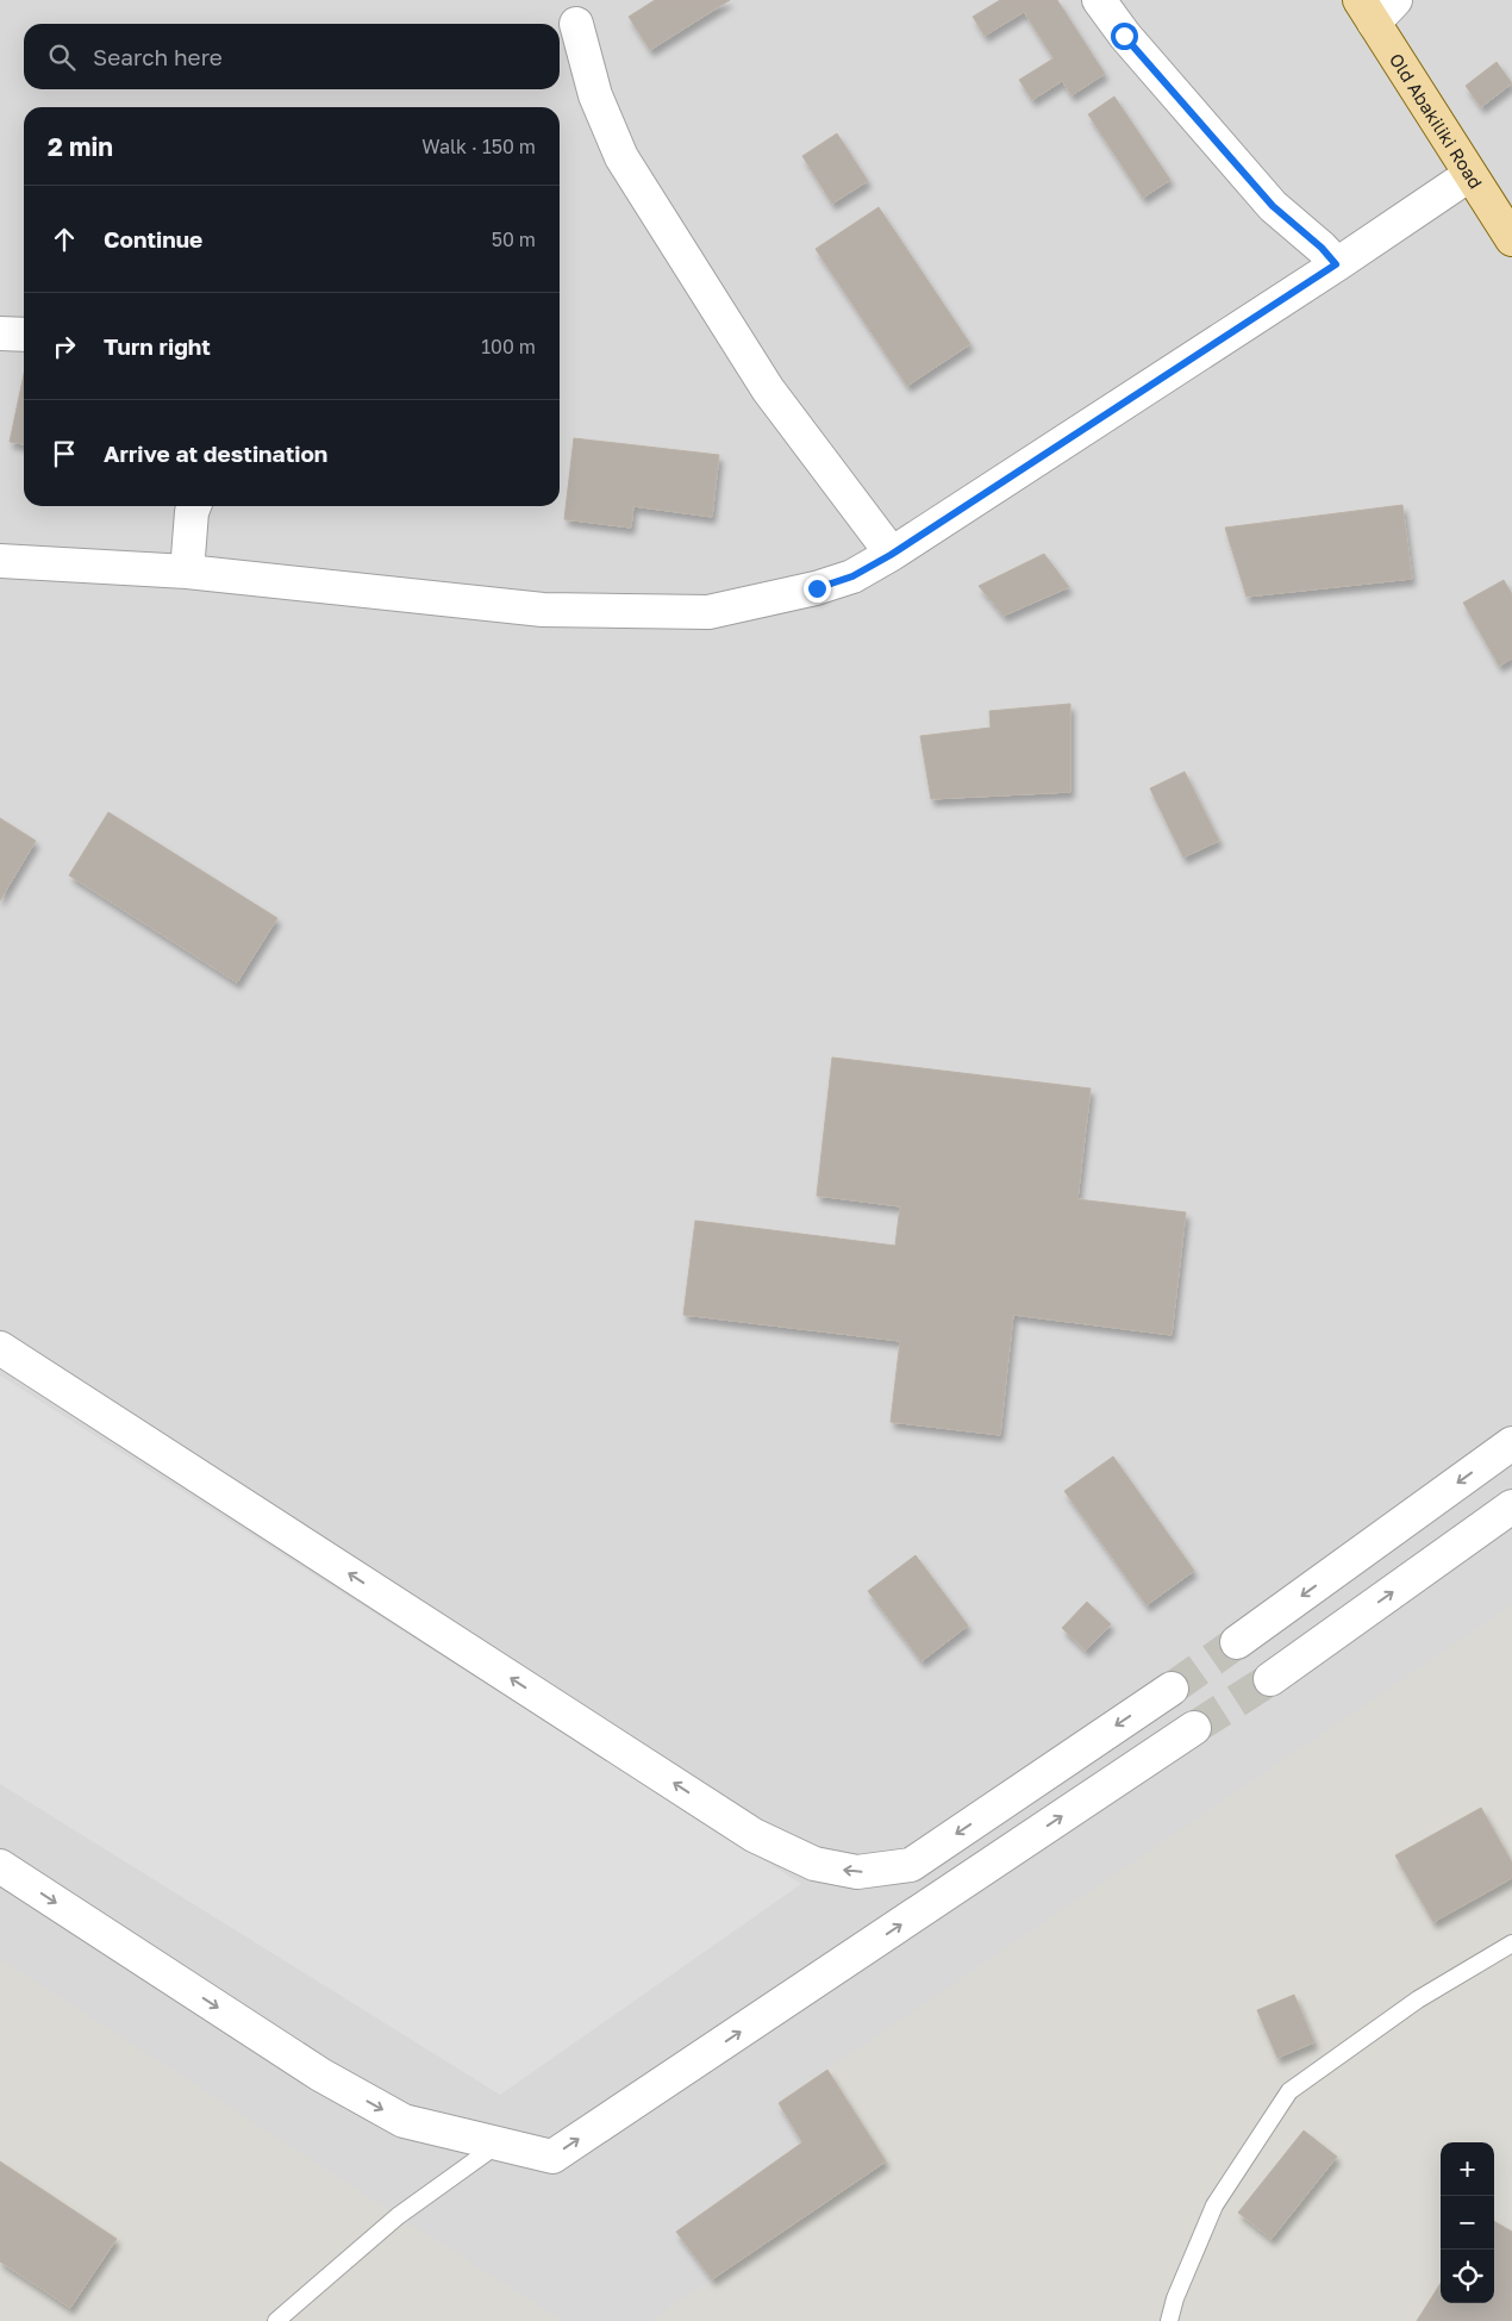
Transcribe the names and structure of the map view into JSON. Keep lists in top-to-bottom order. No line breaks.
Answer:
{"streets":{"main road":["Old Abakiliki Road"]},"page":{"search":"Search here","heading":["2 min","Walk · 150 m"],"list":[["Continue","50 m"],["Turn right","100 m"],"Arrive at destination"],"map_buttons":["+","−"]}}
